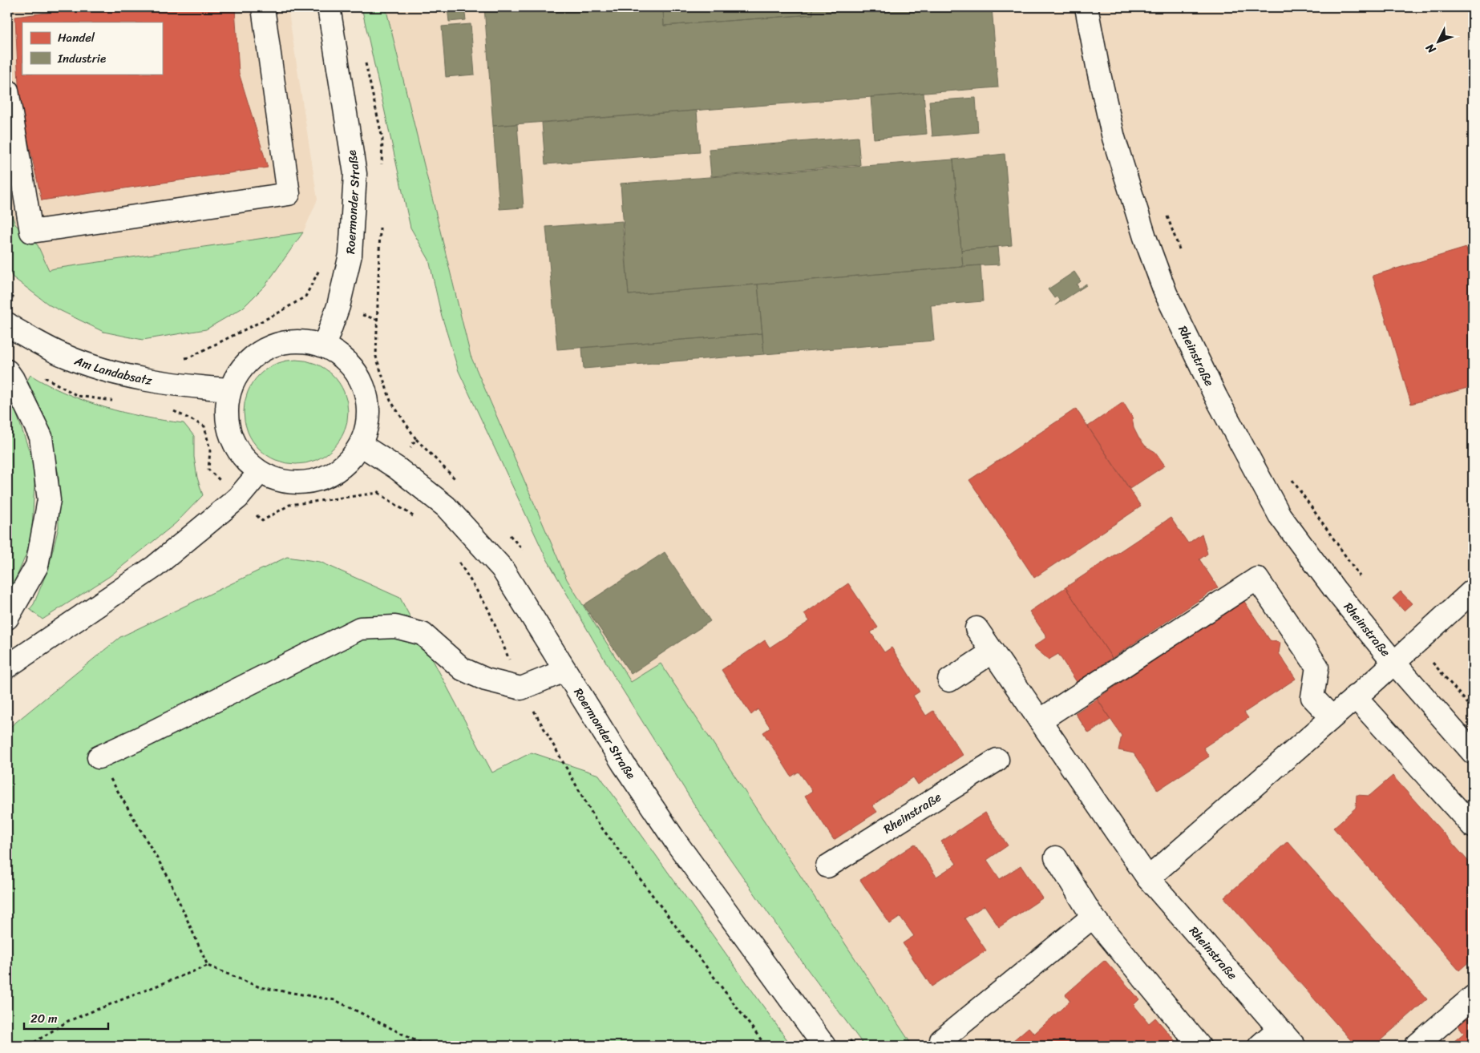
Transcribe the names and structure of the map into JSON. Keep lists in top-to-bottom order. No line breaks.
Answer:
{"streets":{"main road":["Roermonder Straße","Rheinstraße","Am Landabsatz"]},"crossings":[["Roermonder Straße","Am Landabsatz"]],"legend":["Handel","Industrie"],"scale_bar":"20 m","north":"bottom left"}
